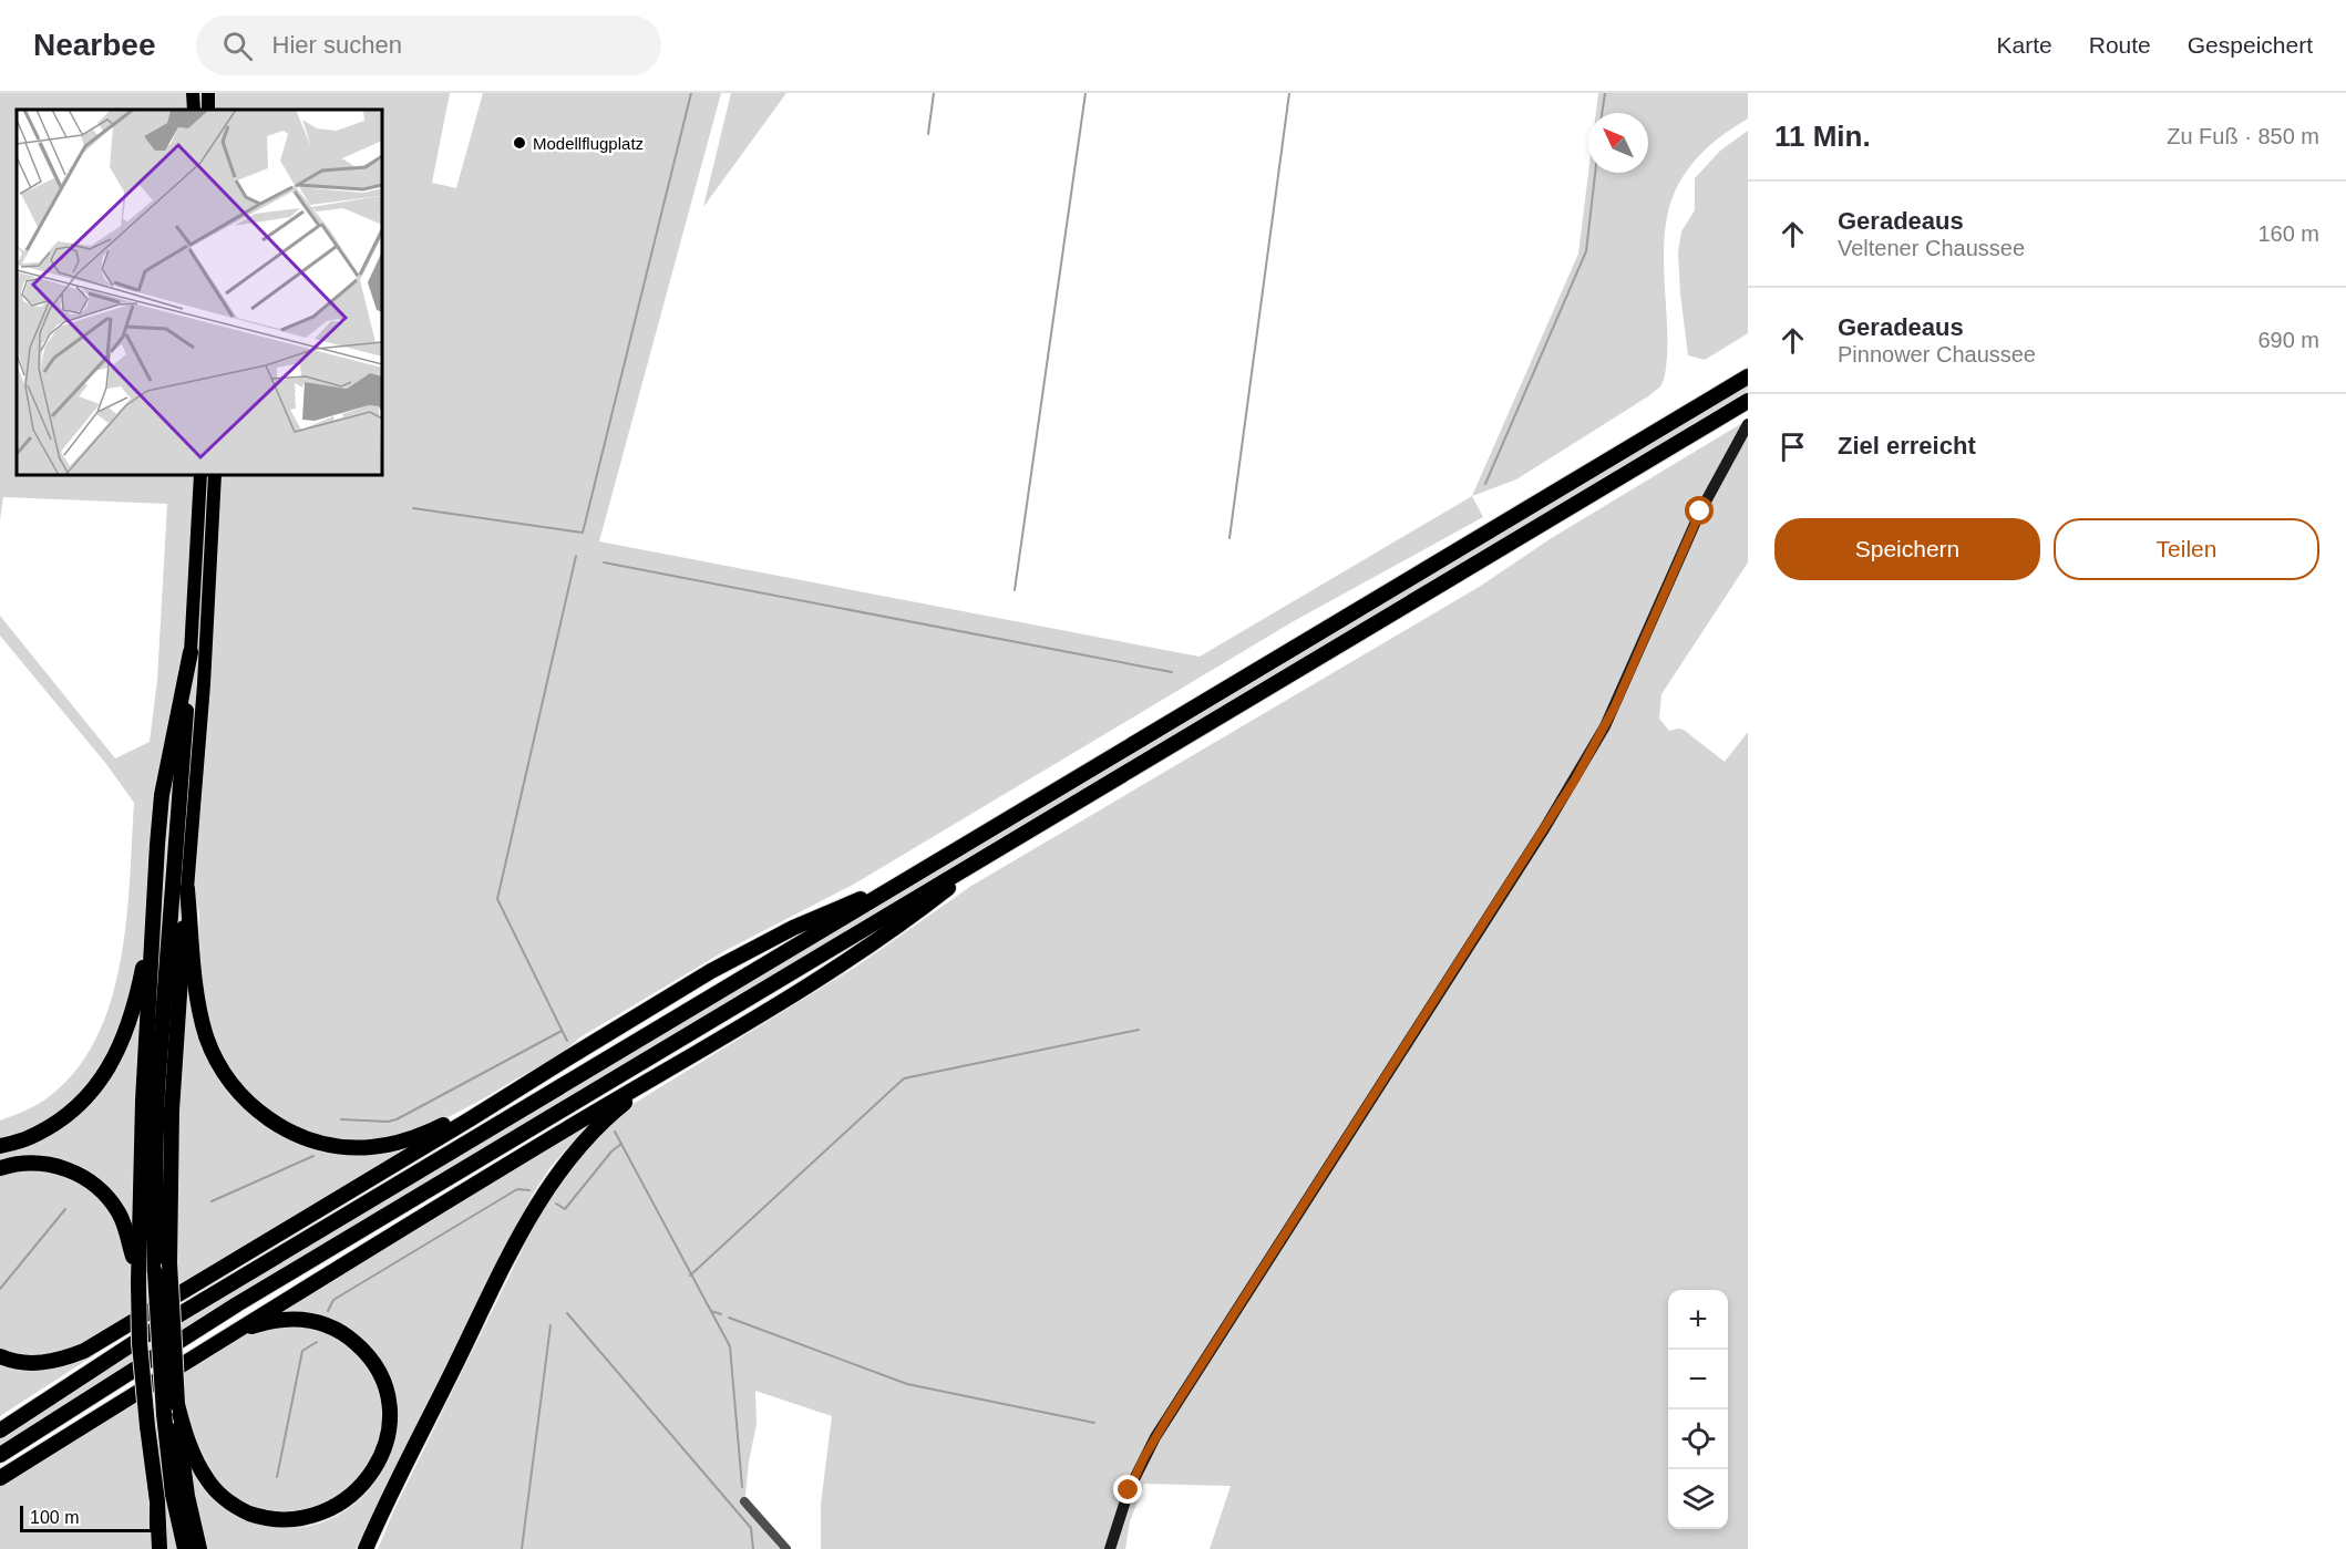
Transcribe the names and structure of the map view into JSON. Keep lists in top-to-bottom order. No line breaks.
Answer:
{"places":["Modellflugplatz"],"scale_bar":"100 m","north":"top left","page":{"header":"Nearbee","search":"Hier suchen","nav":["Karte","Route","Gespeichert"],"heading":["11 Min.","Zu Fuß · 850 m"],"list":[["Geradeaus","Veltener Chaussee","160 m"],["Geradeaus","Pinnower Chaussee","690 m"],"Ziel erreicht"],"buttons":["Speichern","Teilen"],"map_buttons":["+","−"],"scale":"100 m"}}
